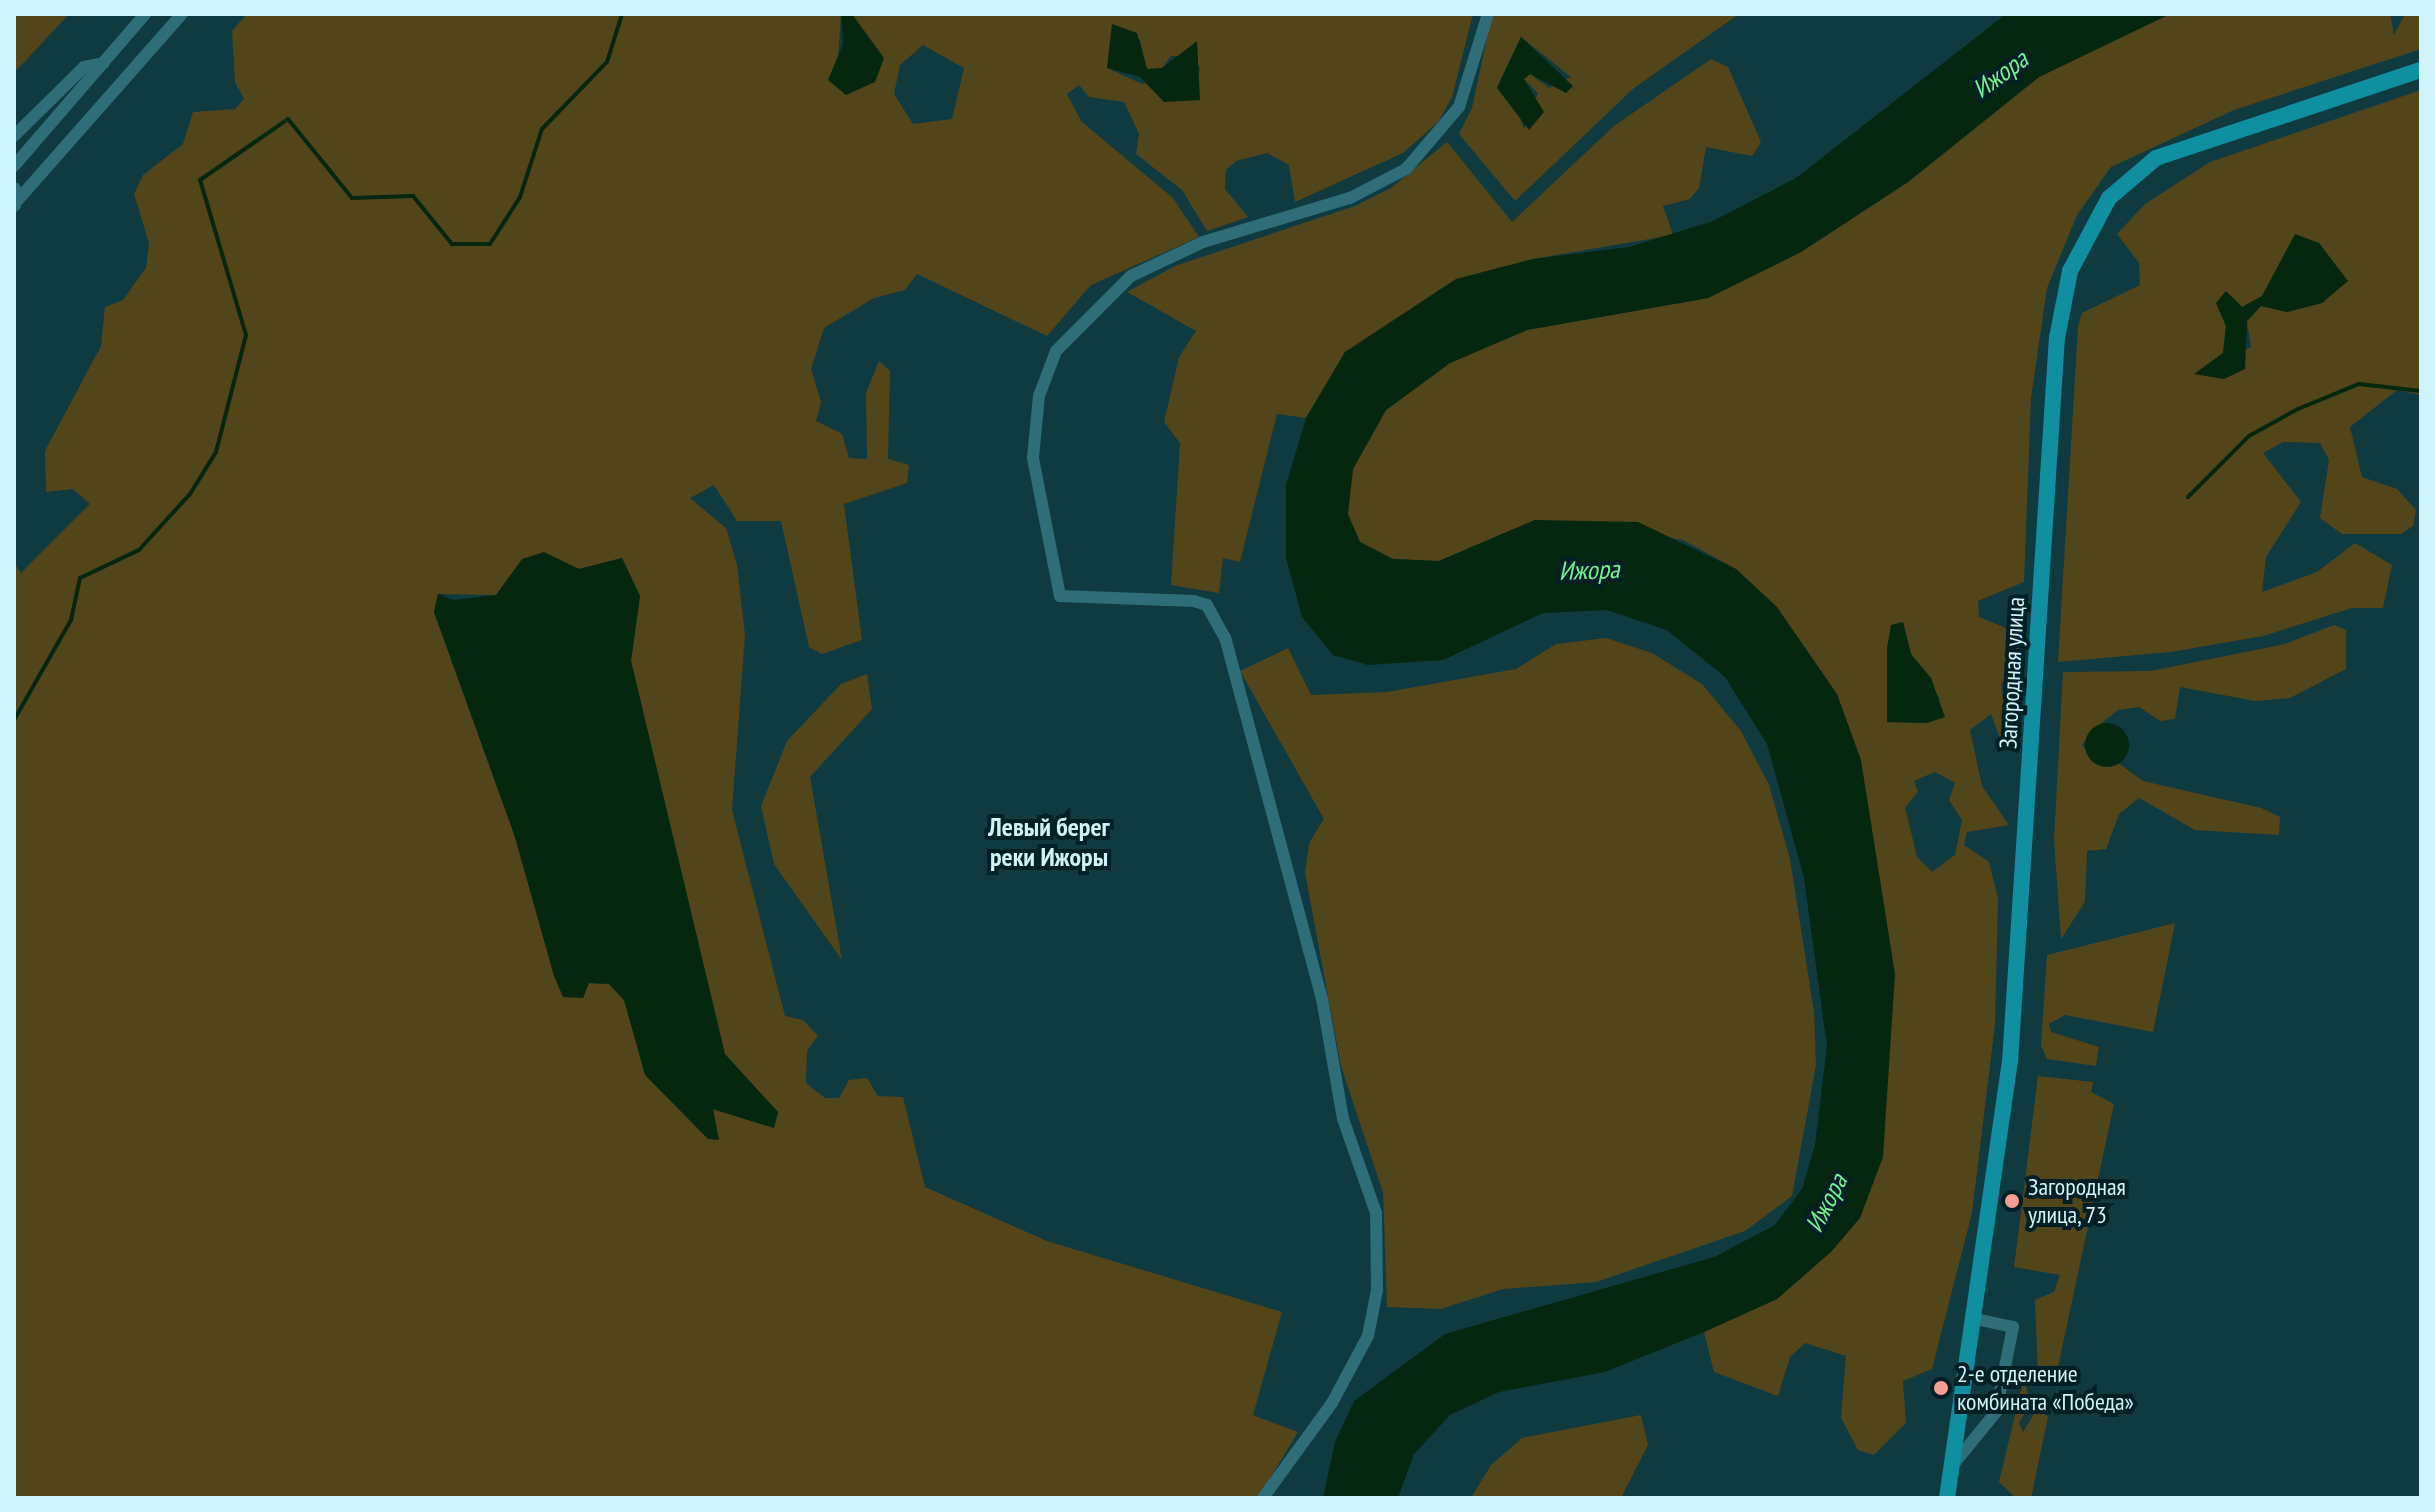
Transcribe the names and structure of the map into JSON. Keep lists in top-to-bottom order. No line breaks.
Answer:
{"streets":{"main road":["Загородная улица"]},"districts":["Левый берег реки Ижоры"],"water":["Ижора"],"places":["Загородная улица, 73","2-е отделение комбината «Победа»"]}
